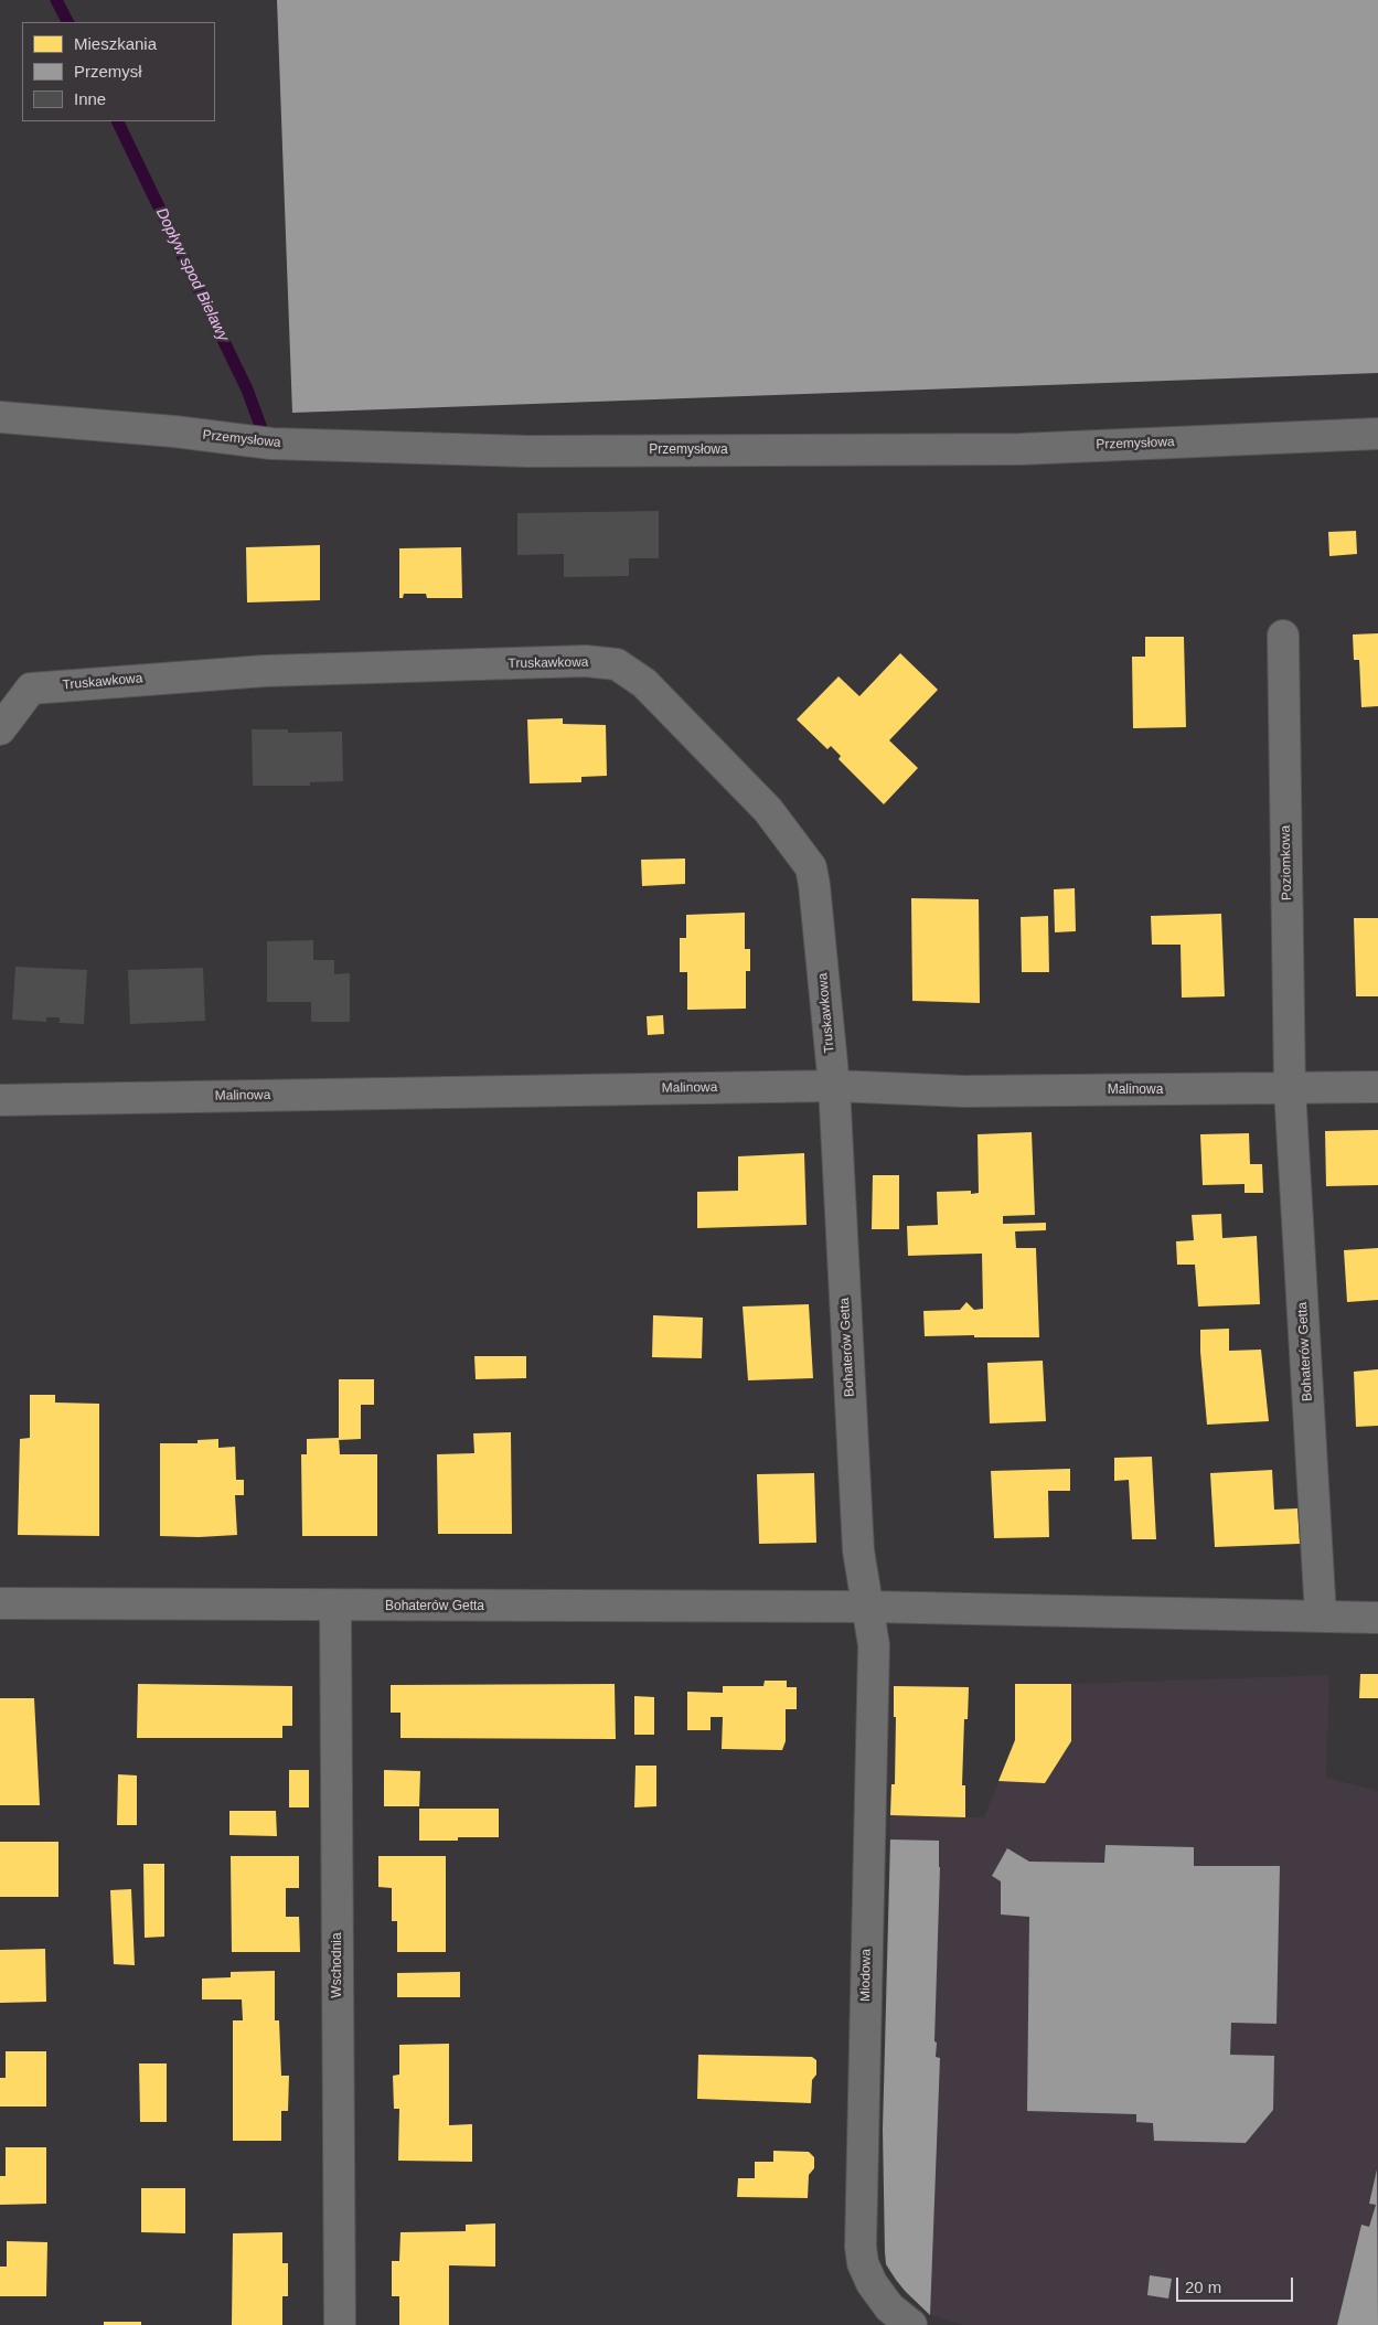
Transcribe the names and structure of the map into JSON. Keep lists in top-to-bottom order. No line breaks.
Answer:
{"streets":{"street":["Przemysłowa","Truskawkowa","Poziomkowa","Malinowa","Bohaterów Getta","Wschodnia","Miodowa"]},"crossings":[["Truskawkowa","Malinowa"],["Truskawkowa","Bohaterów Getta"],["Poziomkowa","Malinowa"],["Poziomkowa","Bohaterów Getta"],["Malinowa","Bohaterów Getta"],["Bohaterów Getta","Wschodnia"],["Bohaterów Getta","Miodowa"]],"water":["Dopływ spod Bielawy"],"legend":["Mieszkania","Przemysł","Inne"],"scale_bar":"20 m"}
